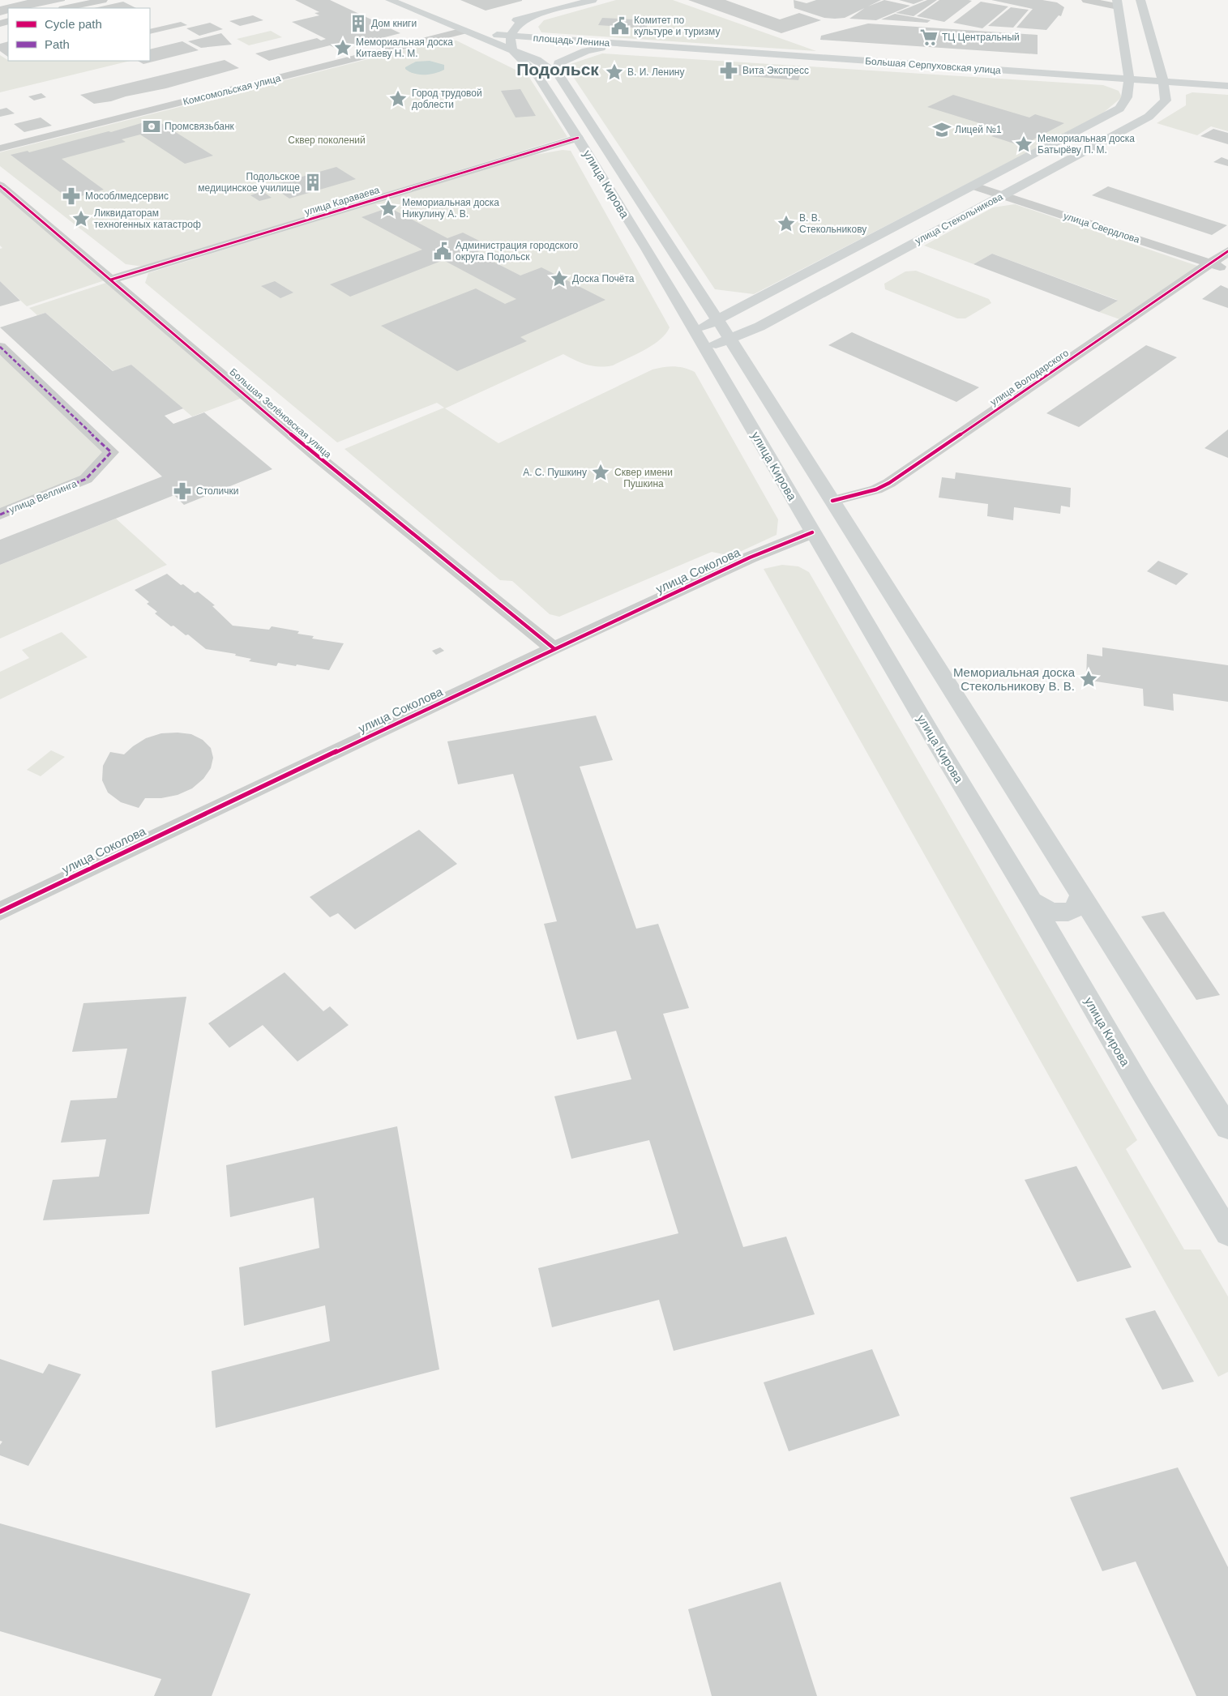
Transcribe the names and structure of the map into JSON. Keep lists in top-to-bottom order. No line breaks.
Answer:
{"streets":{"main road":["площадь Ленина","Большая Серпуховская улица","улица Кирова","улица Стекольникова"],"street":["Комсомольская улица","улица Караваева","улица Свердлова","улица Володарского","Большая Зелёновская улица","улица Веллинга","улица Соколова"]},"crossings":[["площадь Ленина","Большая Серпуховская улица"],["площадь Ленина","Комсомольская улица"],["площадь Ленина","улица Кирова"],["Большая Серпуховская улица","улица Стекольникова"],["улица Кирова","улица Караваева"],["улица Кирова","улица Стекольникова"],["улица Кирова","улица Володарского"],["улица Кирова","улица Соколова"],["улица Караваева","Большая Зелёновская улица"],["улица Стекольникова","улица Свердлова"],["улица Свердлова","улица Володарского"],["Большая Зелёновская улица","улица Соколова"]],"districts":["Подольск"],"parks":["Сквер поколений","Сквер имени Пушкина"],"places":{"building":["Дом книги","Подольское медицинское училище"],"public building":["Комитет по культуре и туризму","Администрация городского округа Подольск"],"supermarket":["ТЦ Центральный"],"place":["Мемориальная доска Китаеву Н. М.","В. И. Ленину","Город трудовой доблести","Мемориальная доска Батырёву П. М.","Мемориальная доска Никулину А. В.","Ликвидаторам техногенных катастроф","В. В. Стекольникову","Доска Почёта","А. С. Пушкину","Мемориальная доска Стекольникову В. В."],"pharmacy":["Вита Экспресс","Мособлмедсервис","Столички"],"bank":["Промсвязьбанк"],"school or university":["Лицeй №1"]},"legend":["Cycle path","Path"]}
